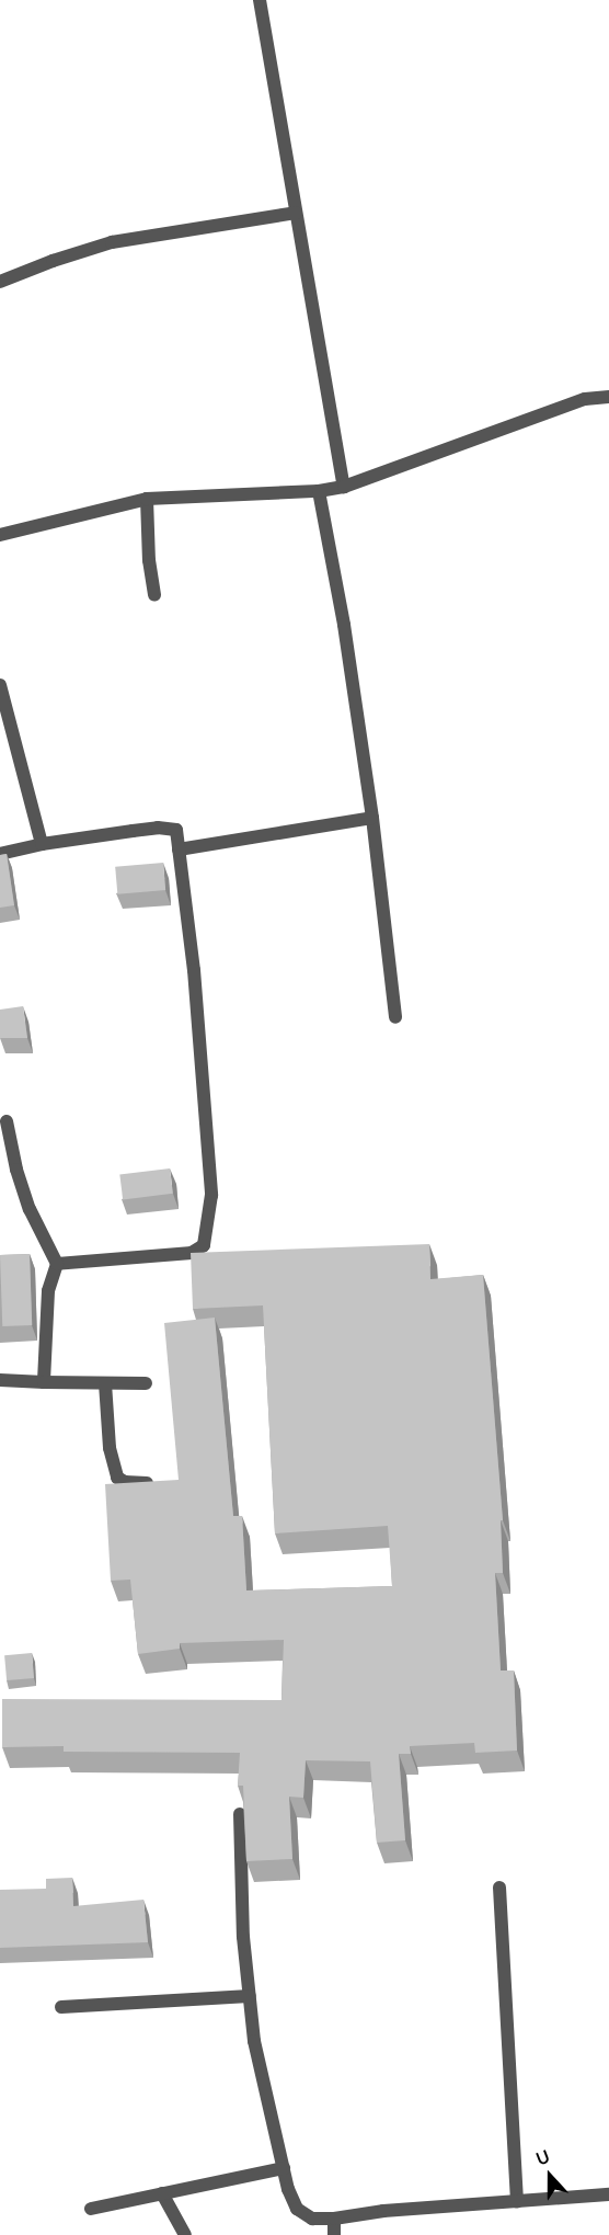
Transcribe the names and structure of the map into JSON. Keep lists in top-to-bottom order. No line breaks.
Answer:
{"north":"top"}
